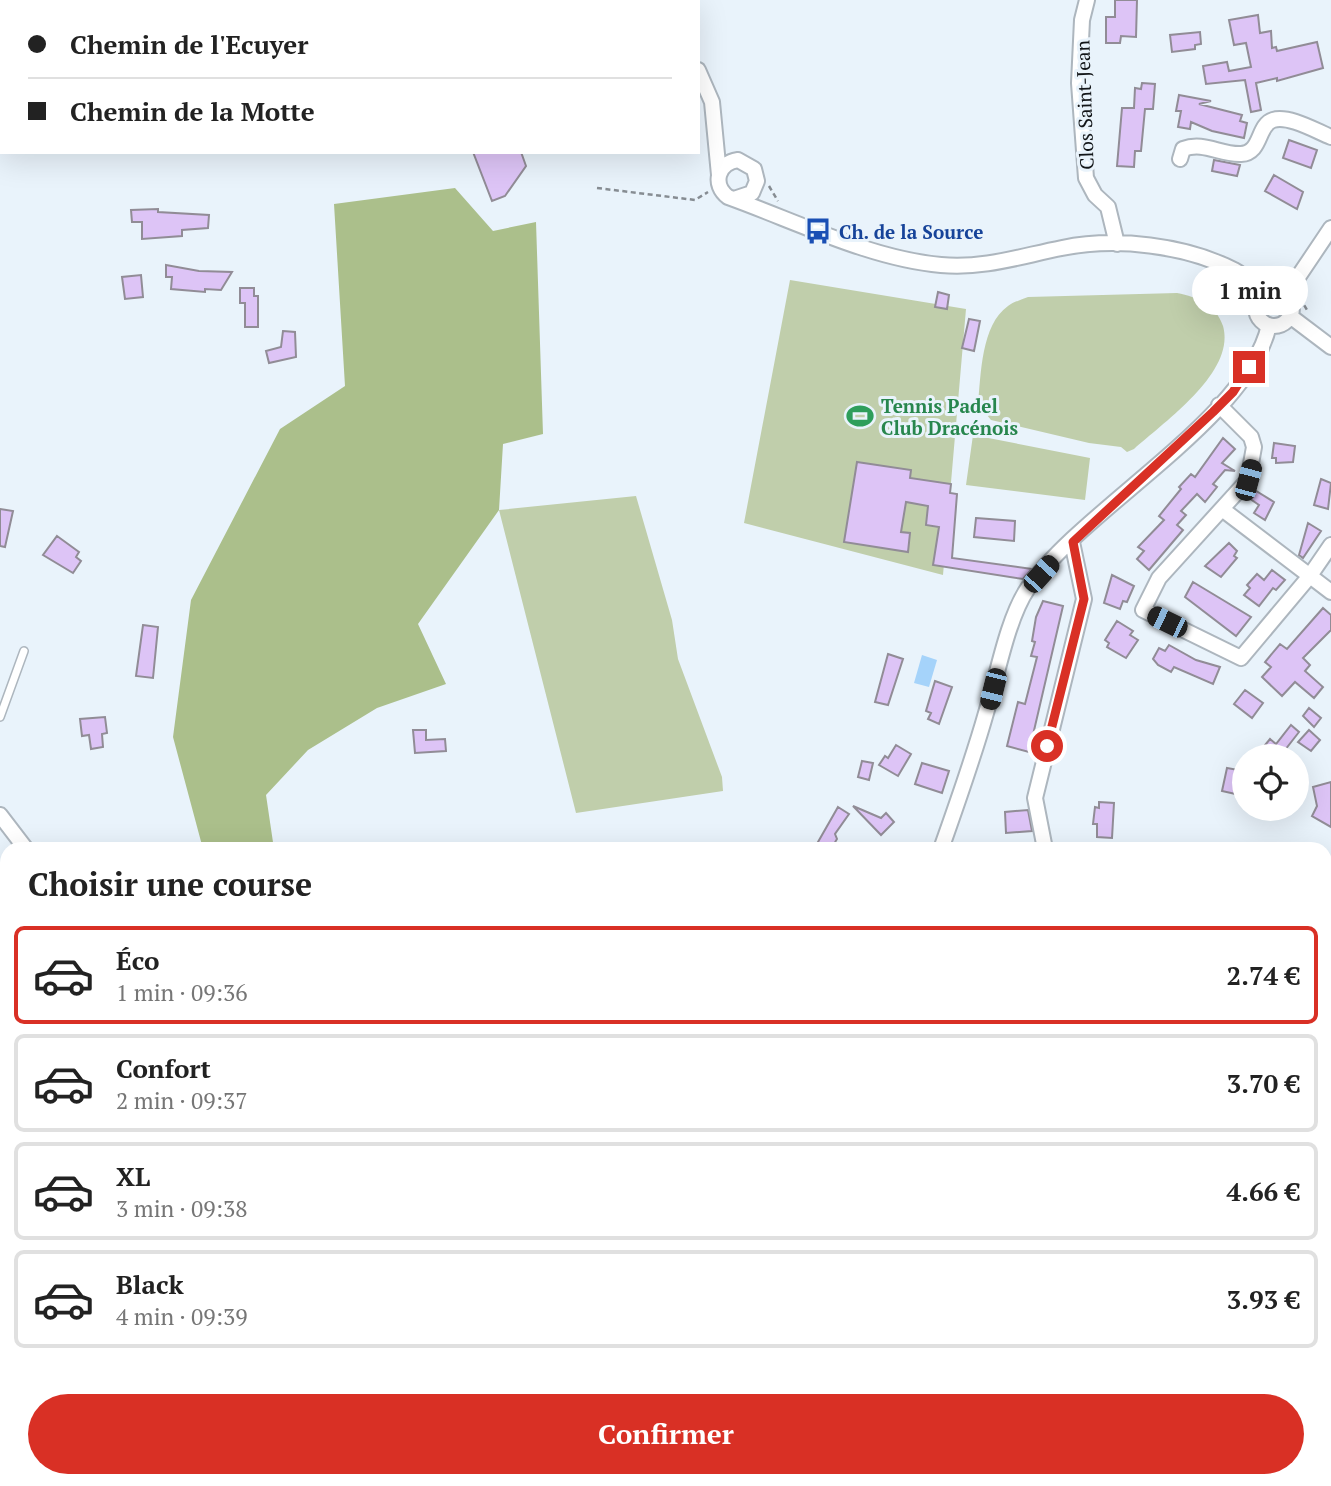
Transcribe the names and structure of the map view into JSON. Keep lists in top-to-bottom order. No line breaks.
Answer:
{"streets":{"street":["Clos Saint-Jean"]},"places":{"bus stop":["Ch. de la Source"],"sports":["Tennis Padel Club Dracénois"]},"page":{"banner":["Chemin de l'Ecuyer","Chemin de la Motte"],"bubble":"1 min","heading":"Choisir une course","list":[{"name":"Éco","note":"1 min · 09:36","value":"2.74 €"},{"name":"Confort","note":"2 min · 09:37","value":"3.70 €"},{"name":"XL","note":"3 min · 09:38","value":"4.66 €"},{"name":"Black","note":"4 min · 09:39","value":"3.93 €"}],"buttons":"Confirmer"}}
